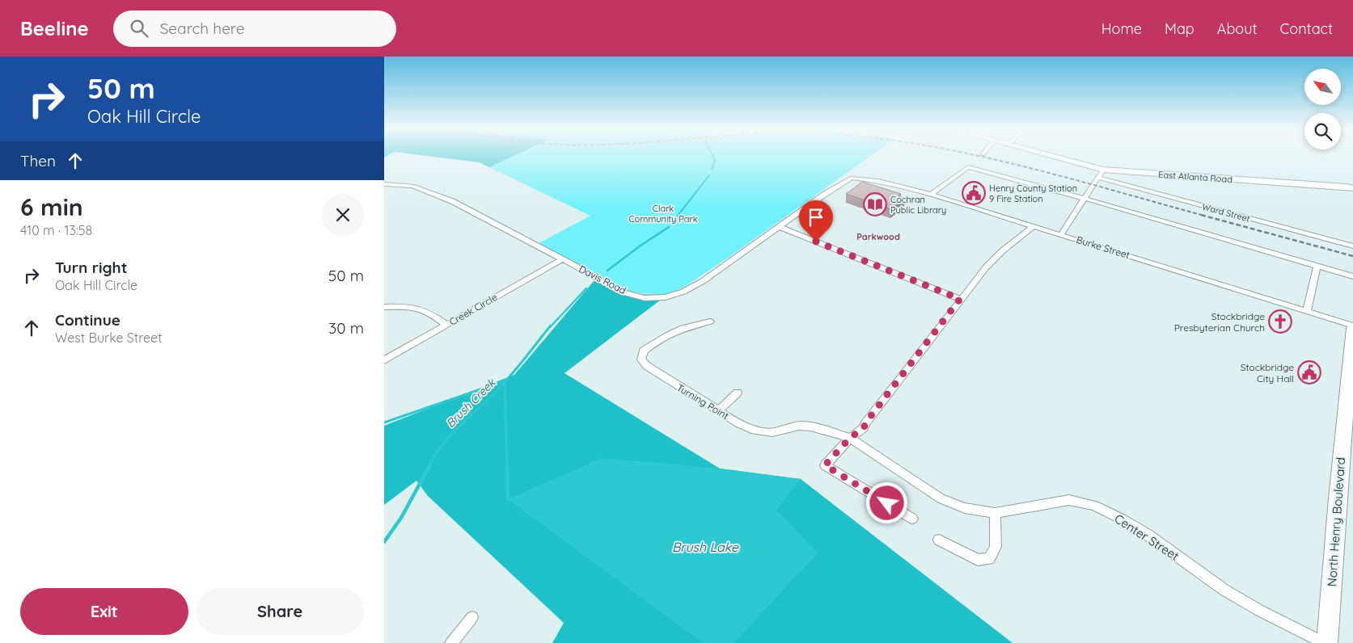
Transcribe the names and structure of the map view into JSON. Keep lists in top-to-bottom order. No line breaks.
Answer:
{"streets":{"highway":["North Henry Boulevard"],"street":["East Atlanta Road","Ward Street","Burke Street","Davis Road","Creek Circle","Turning Point","Center Street"]},"crossings":[["Burke Street","Davis Road"],["Burke Street","North Henry Boulevard"],["Davis Road","Creek Circle"],["Turning Point","Center Street"],["North Henry Boulevard","Center Street"]],"districts":["Parkwood"],"water":["Brush Creek","Brush Lake"],"parks":["Clark Community Park"],"places":{"public building":["Henry County Station 9 Fire Station","Stockbridge City Hall"],"library":["Cochran Public Library"],"church":["Stockbridge Presbyterian Church"]},"north":"top left","page":{"header":"Beeline","search":"Search here","nav":["Home","Map","About","Contact"],"turn":["50 m","Oak Hill Circle"],"then":"Then","heading":["6 min","410 m · 13:58"],"list":[{"name":"Turn right","note":"Oak Hill Circle","value":"50 m"},{"name":"Continue","note":"West Burke Street","value":"30 m"}],"buttons":["Exit","Share"]}}
